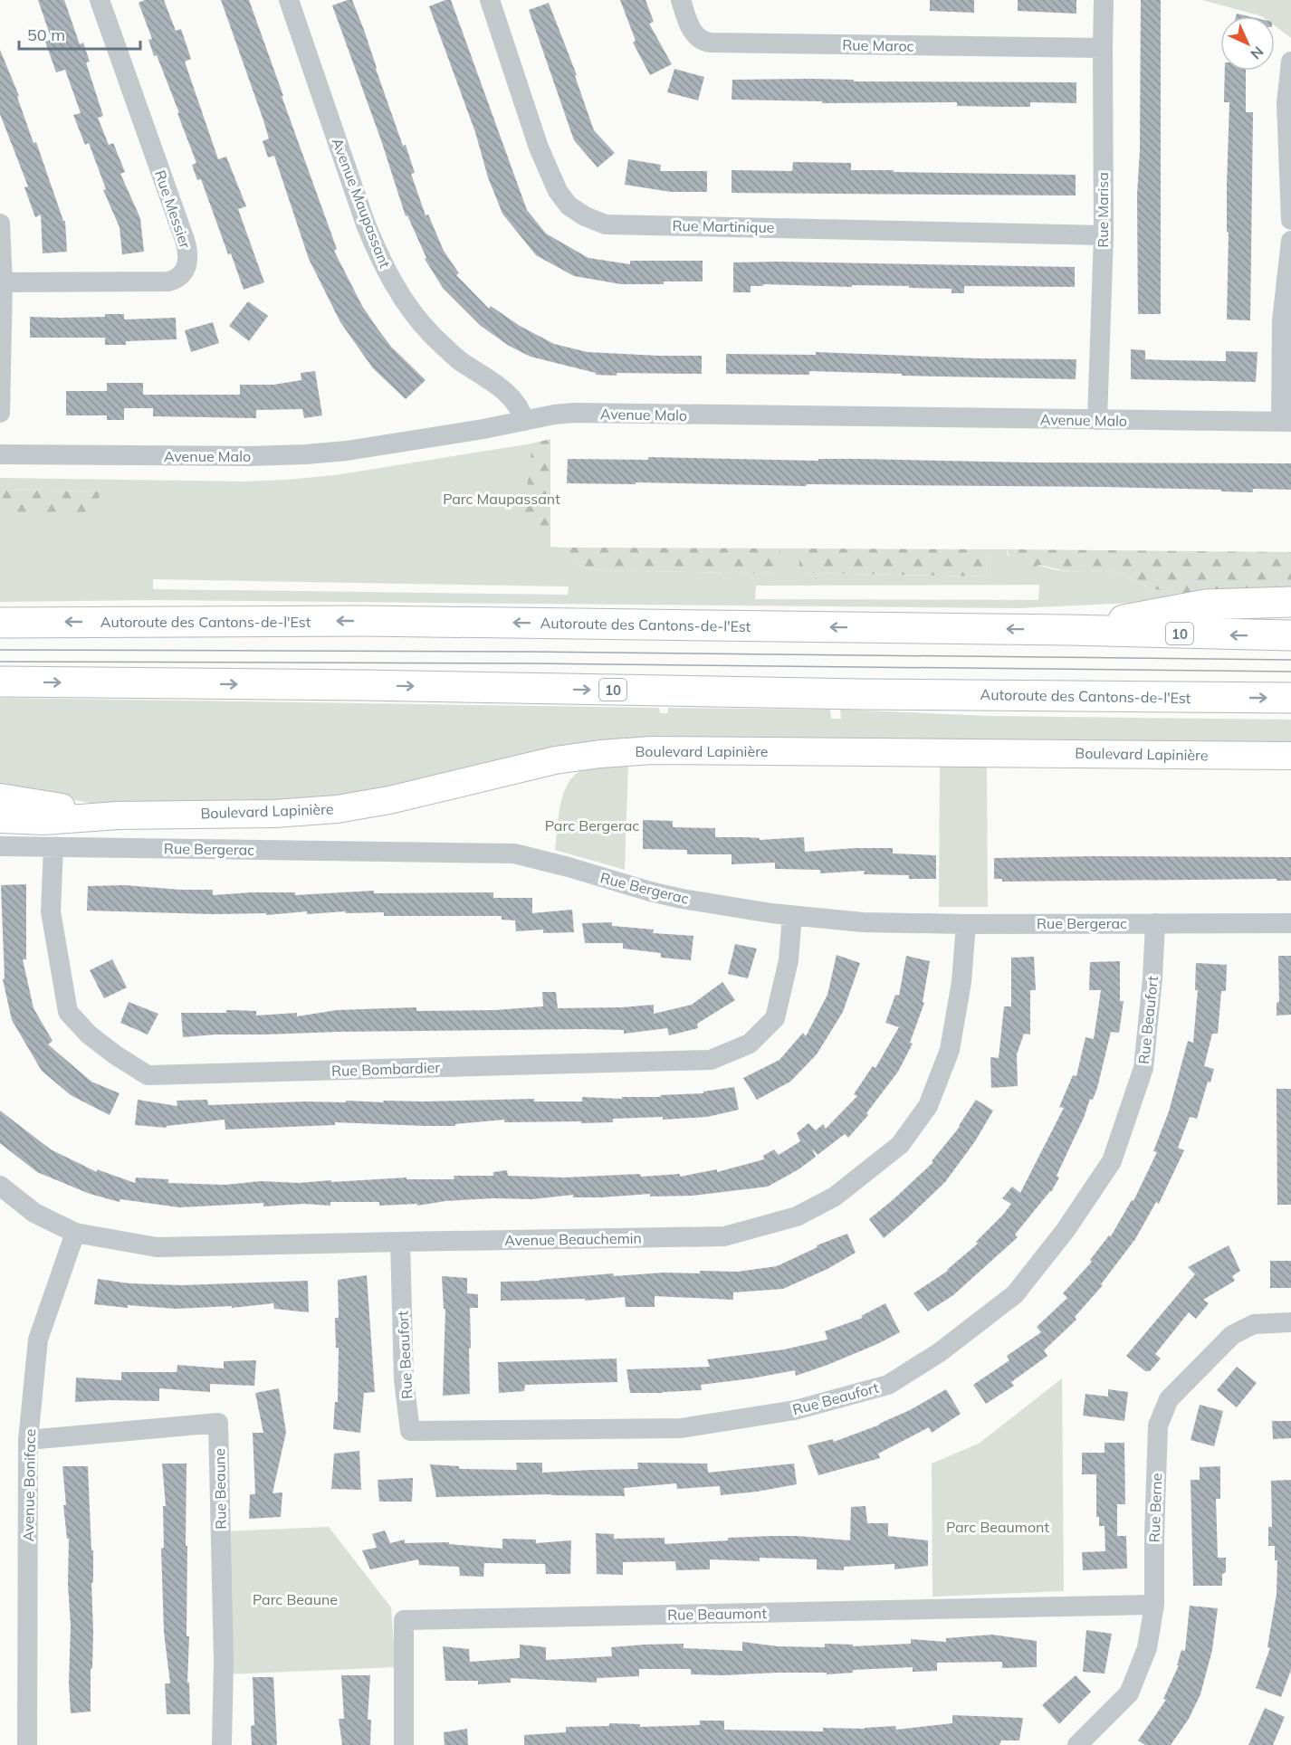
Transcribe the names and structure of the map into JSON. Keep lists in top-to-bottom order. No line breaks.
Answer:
{"streets":{"highway":["Autoroute des Cantons-de-l'Est","10"],"main road":["Boulevard Lapinière"],"street":["Rue Maroc","Avenue Maupassant","Rue Messier","Rue Marisa","Rue Martinique","Avenue Malo","Rue Bergerac","Rue Beaufort","Rue Bombardier","Avenue Beauchemin","Avenue Boniface","Rue Beaune","Rue Berne","Rue Beaumont"]},"crossings":[["Rue Maroc","Rue Marisa"],["Avenue Maupassant","Avenue Malo"],["Rue Marisa","Rue Martinique"],["Rue Marisa","Avenue Malo"],["Rue Bergerac","Rue Beaufort"],["Rue Bergerac","Rue Bombardier"],["Rue Bergerac","Avenue Beauchemin"],["Rue Beaufort","Avenue Beauchemin"],["Avenue Beauchemin","Avenue Boniface"],["Avenue Boniface","Rue Beaune"],["Rue Berne","Rue Beaumont"]],"parks":["Parc Maupassant","Parc Bergerac","Parc Beaumont","Parc Beaune"],"scale_bar":"50 m","north":"bottom right"}
